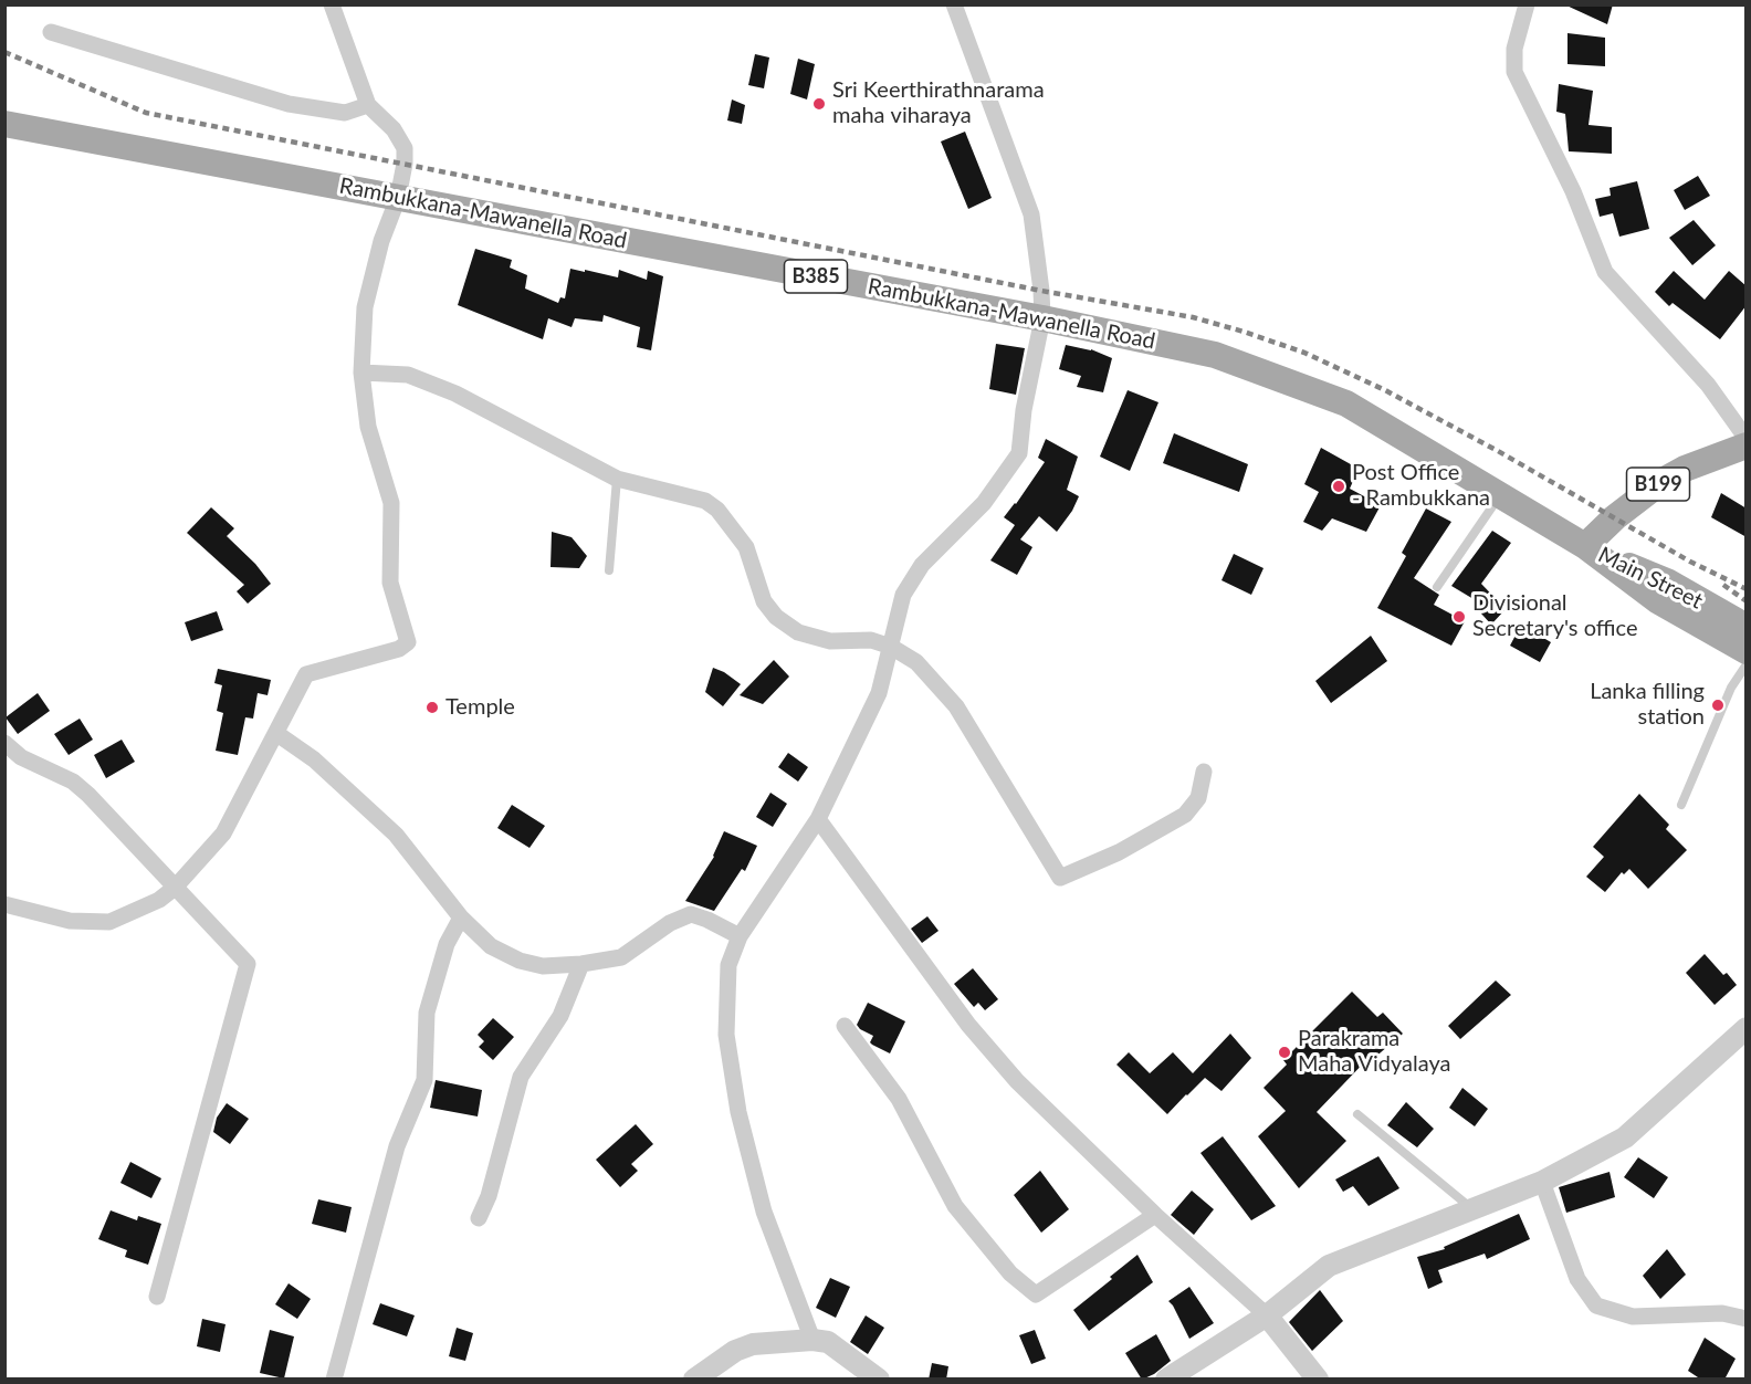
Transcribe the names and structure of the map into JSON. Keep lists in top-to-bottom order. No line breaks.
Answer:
{"streets":{"main road":["Rambukkana-Mawanella Road","B385","B199","Main Street"]},"crossings":[["Rambukkana-Mawanella Road","B199"],["Rambukkana-Mawanella Road","Main Street"],["B199","Main Street"]],"places":["Sri Keerthirathnarama maha viharaya","Post Office - Rambukkana","Divisional Secretary's office","Lanka filling station","Temple","Parakrama Maha Vidyalaya"]}
